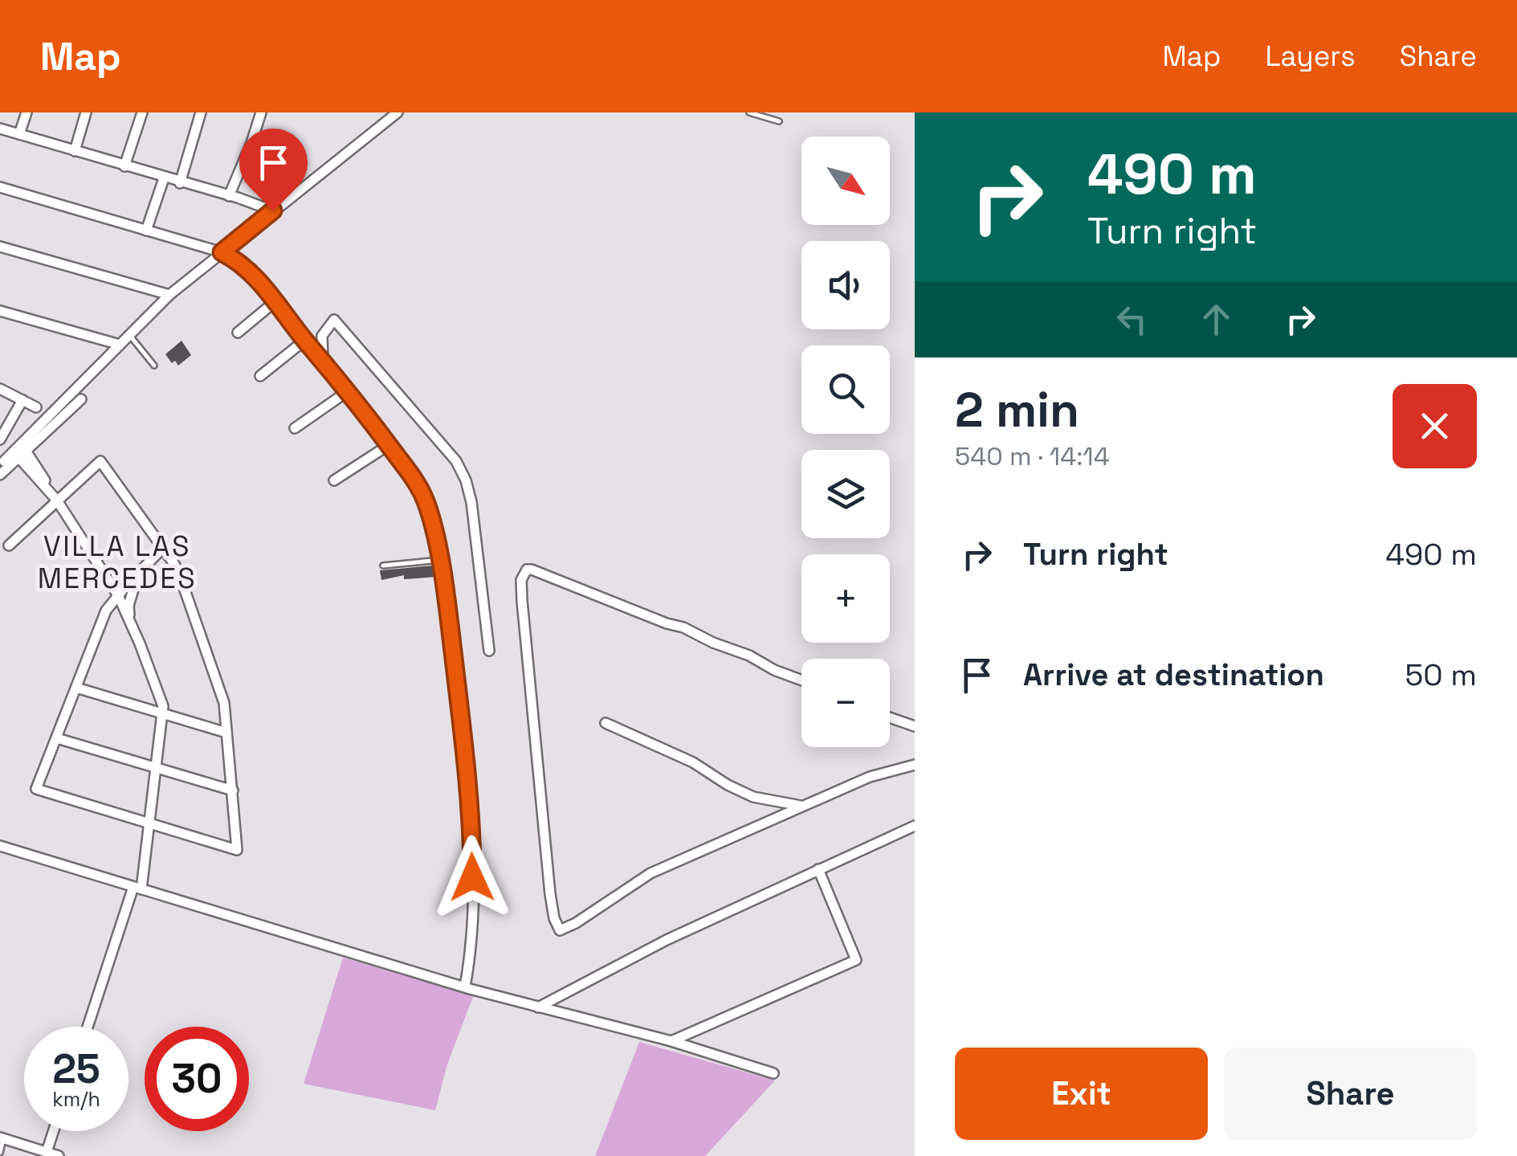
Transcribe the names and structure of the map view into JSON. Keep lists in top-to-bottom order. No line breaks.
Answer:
{"districts":["VILLA LAS MERCEDES"],"north":"bottom right","page":{"header":"Map","nav":["Map","Layers","Share"],"turn":["490 m","Turn right"],"map_buttons":["+","−"],"heading":["2 min","540 m · 14:14"],"list":[{"name":"Turn right","value":"490 m"},{"name":"Arrive at destination","value":"50 m"}],"speed":"25 km/h","limit":"30","buttons":["Exit","Share"]}}
